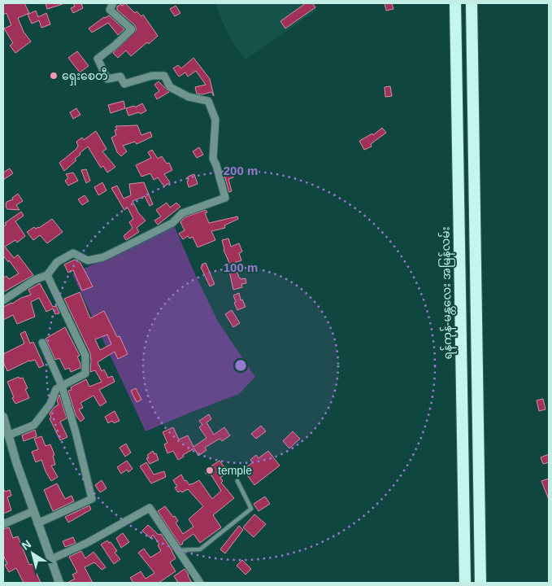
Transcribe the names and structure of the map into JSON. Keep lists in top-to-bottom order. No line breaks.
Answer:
{"streets":{"highway":["ရန်ကုန်-မန္တလေး အမြန်လမ်း"]},"places":["ရှေးစေတီ","temple"],"north":"top left","rings":["200 m","100 m"]}
